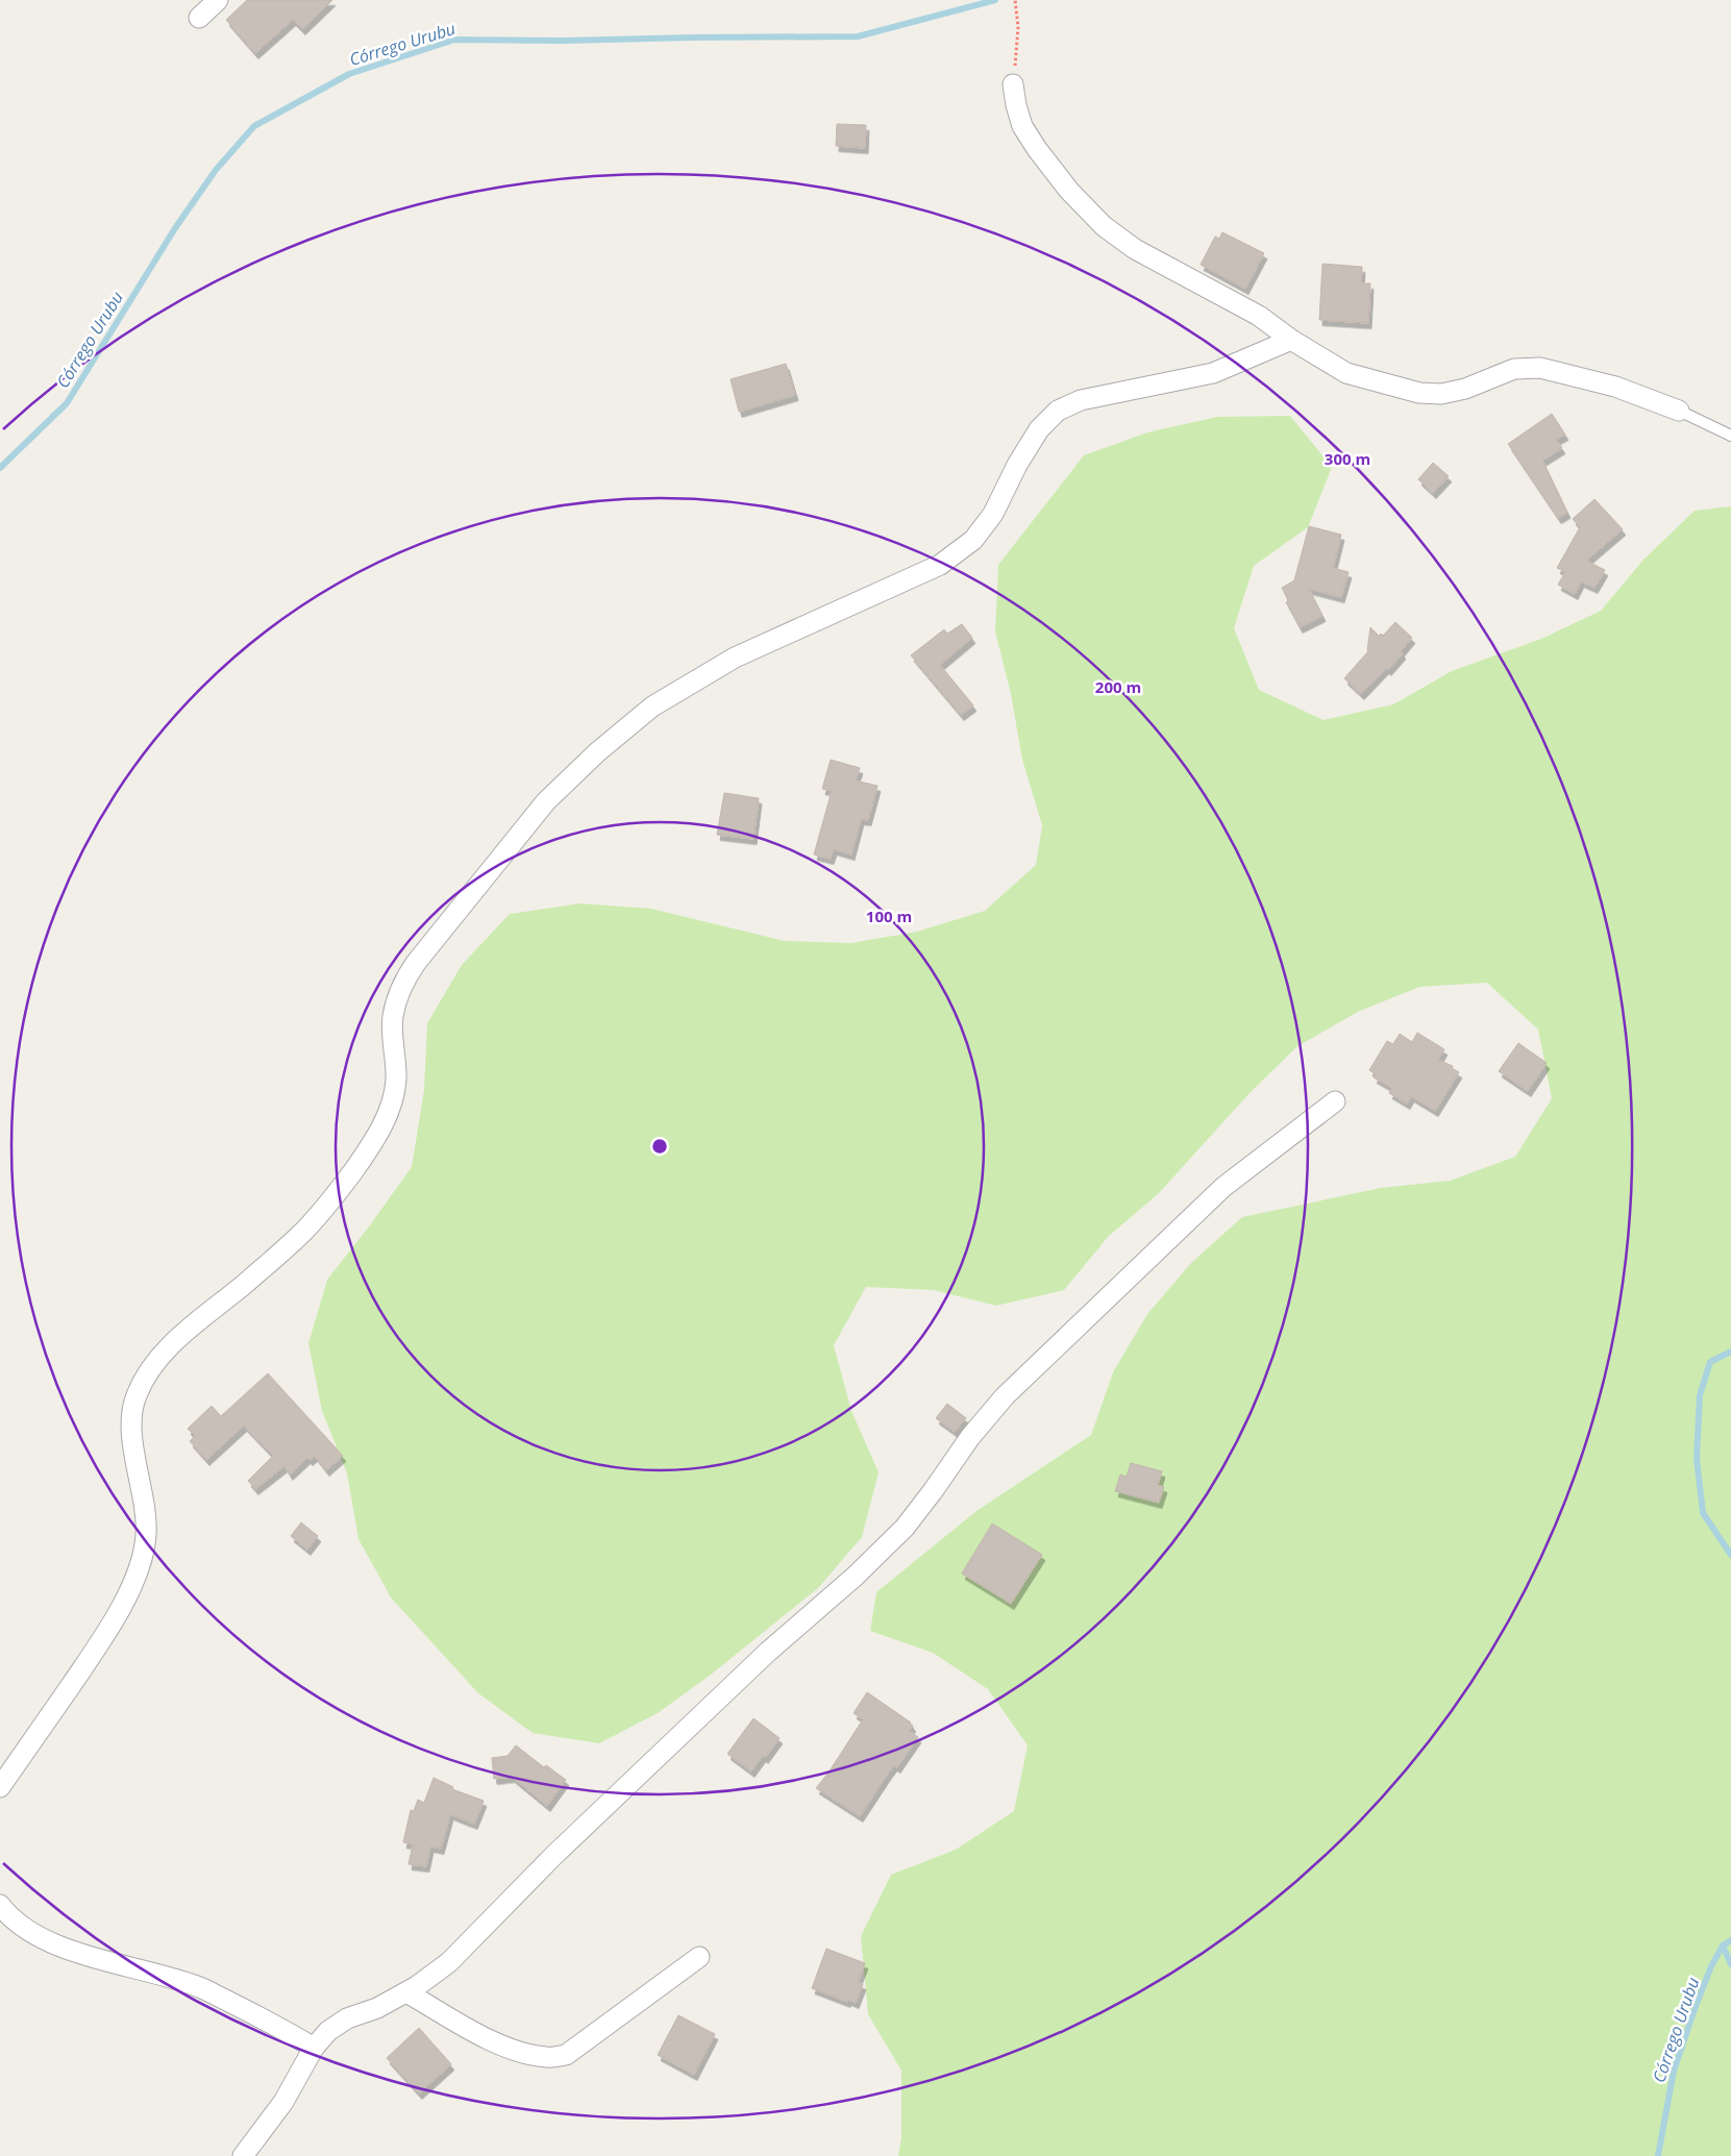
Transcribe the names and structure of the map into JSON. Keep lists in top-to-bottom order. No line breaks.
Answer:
{"water":["Córrego Urubu"],"rings":["300 m","200 m","100 m"]}
